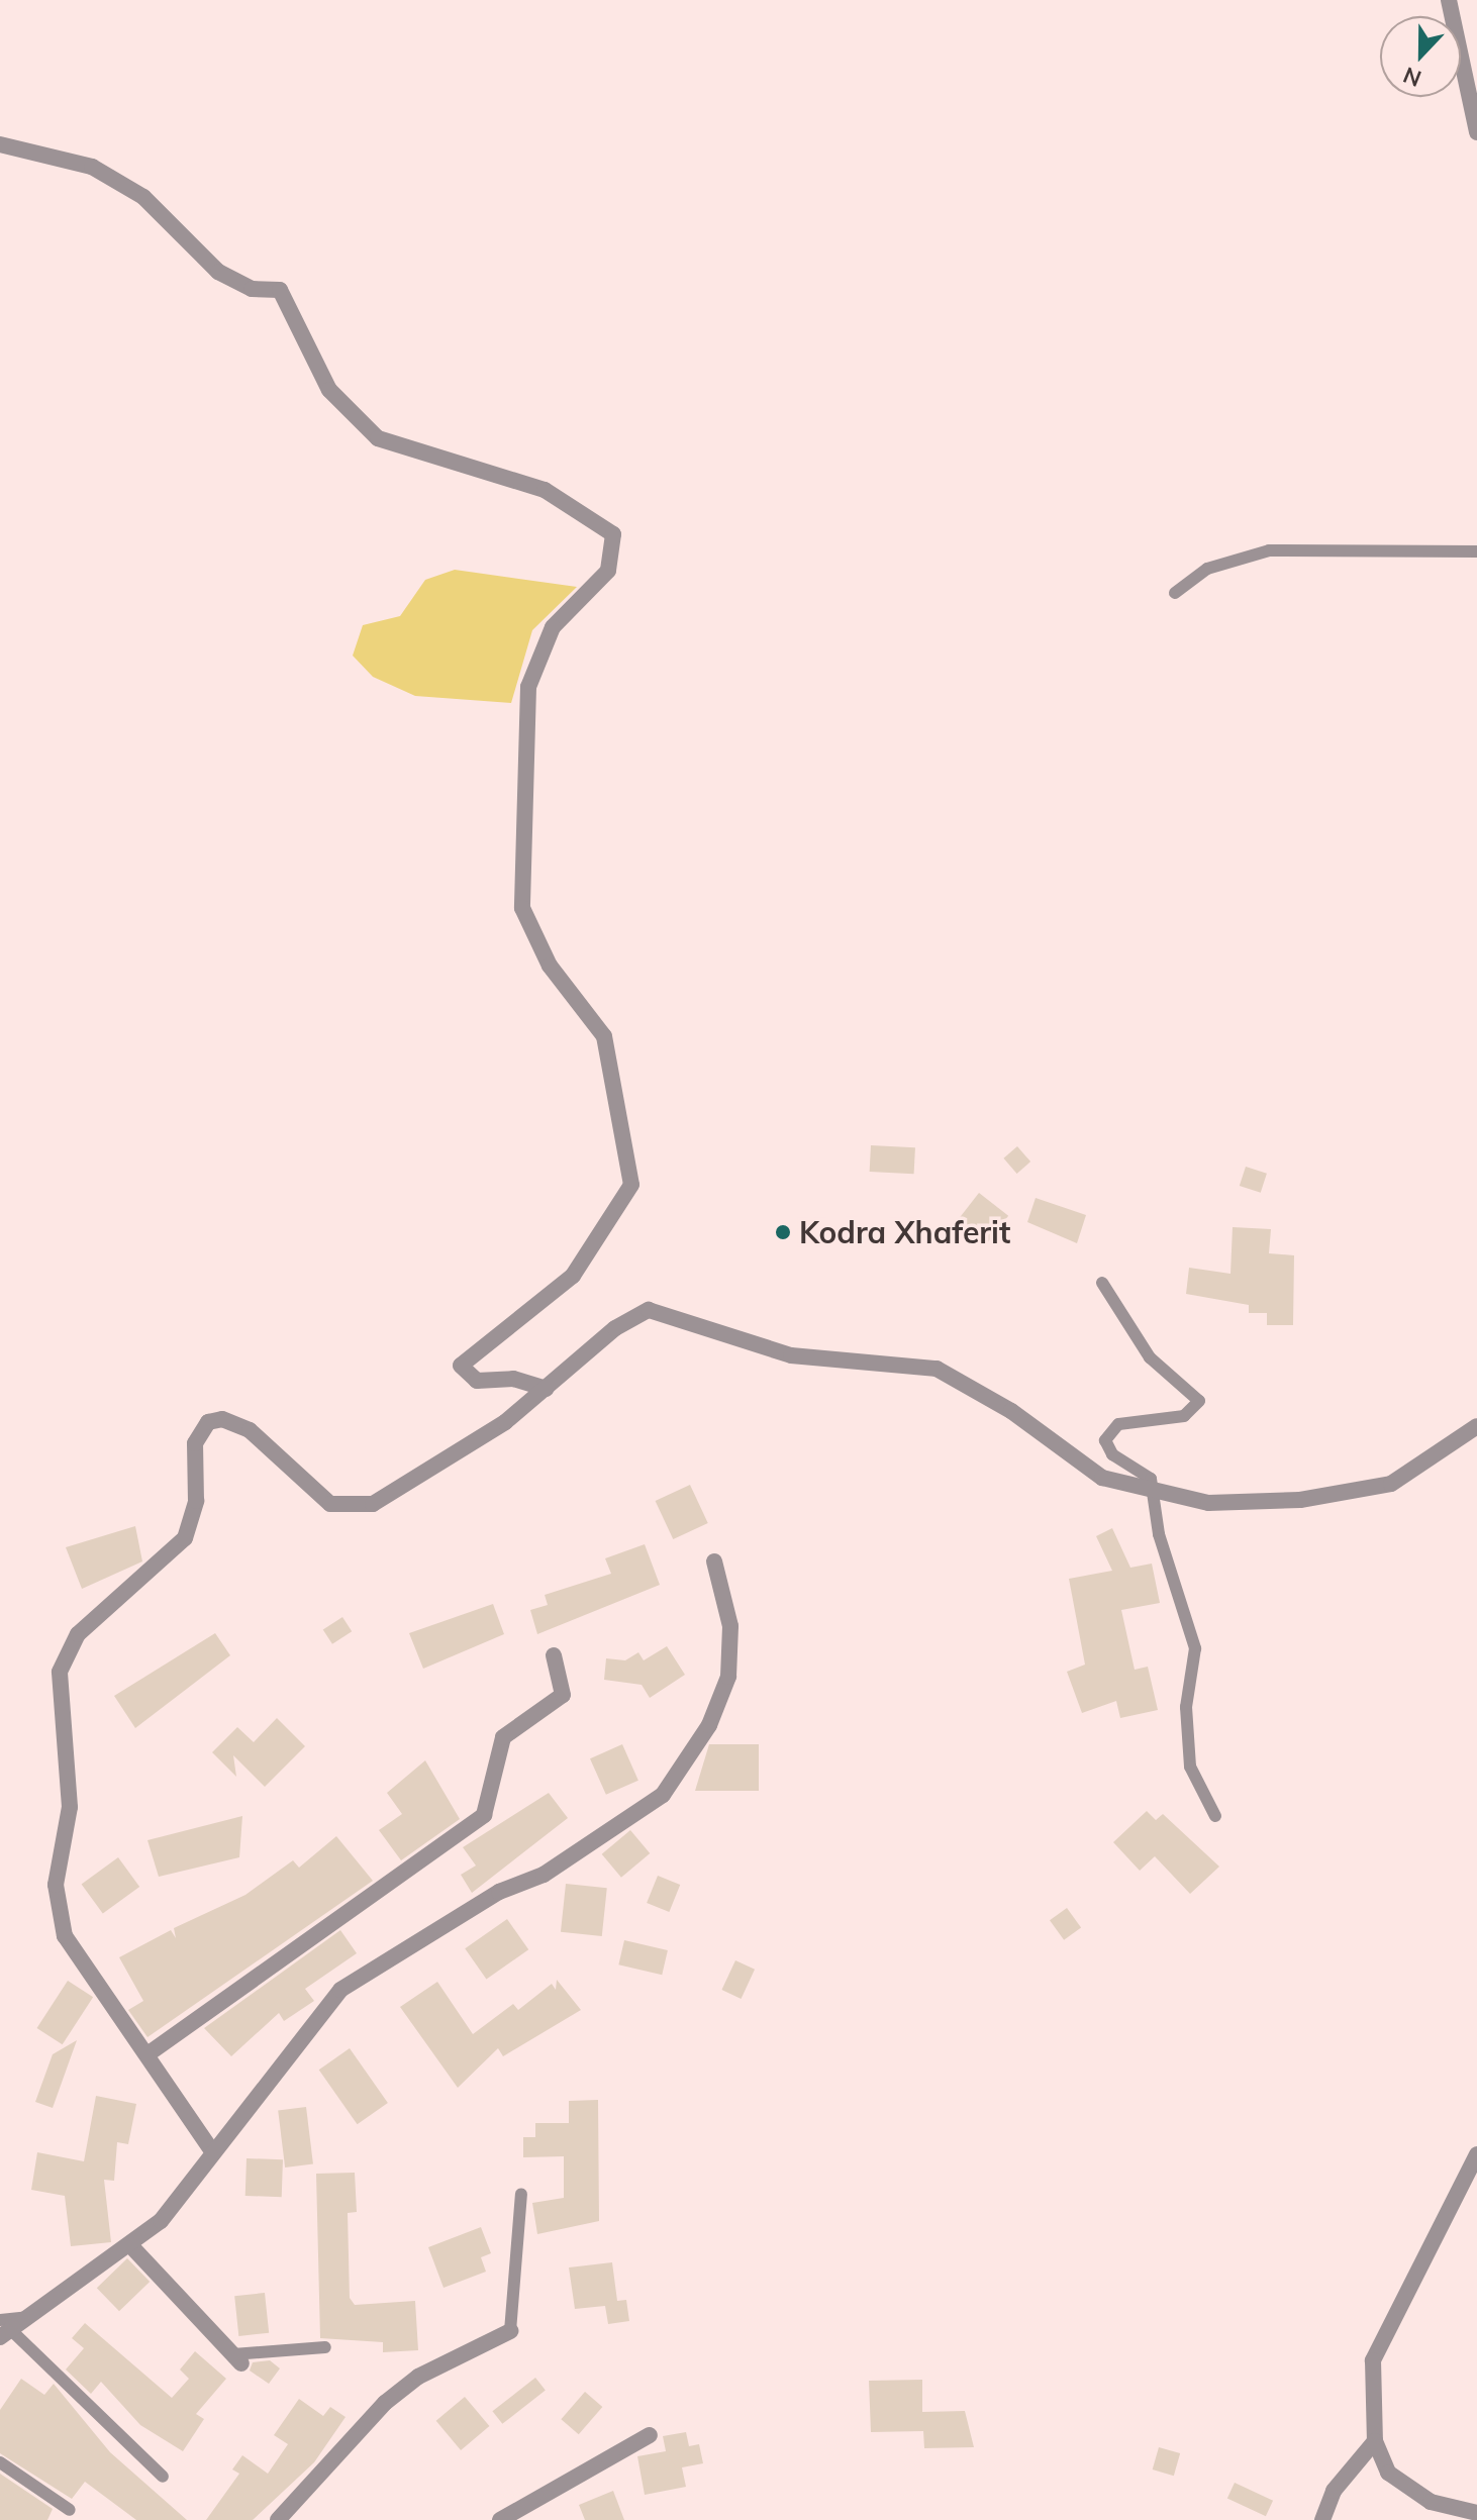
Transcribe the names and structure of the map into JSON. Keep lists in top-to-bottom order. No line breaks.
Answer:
{"places":["Kodra Xhaferit"],"north":"bottom"}
